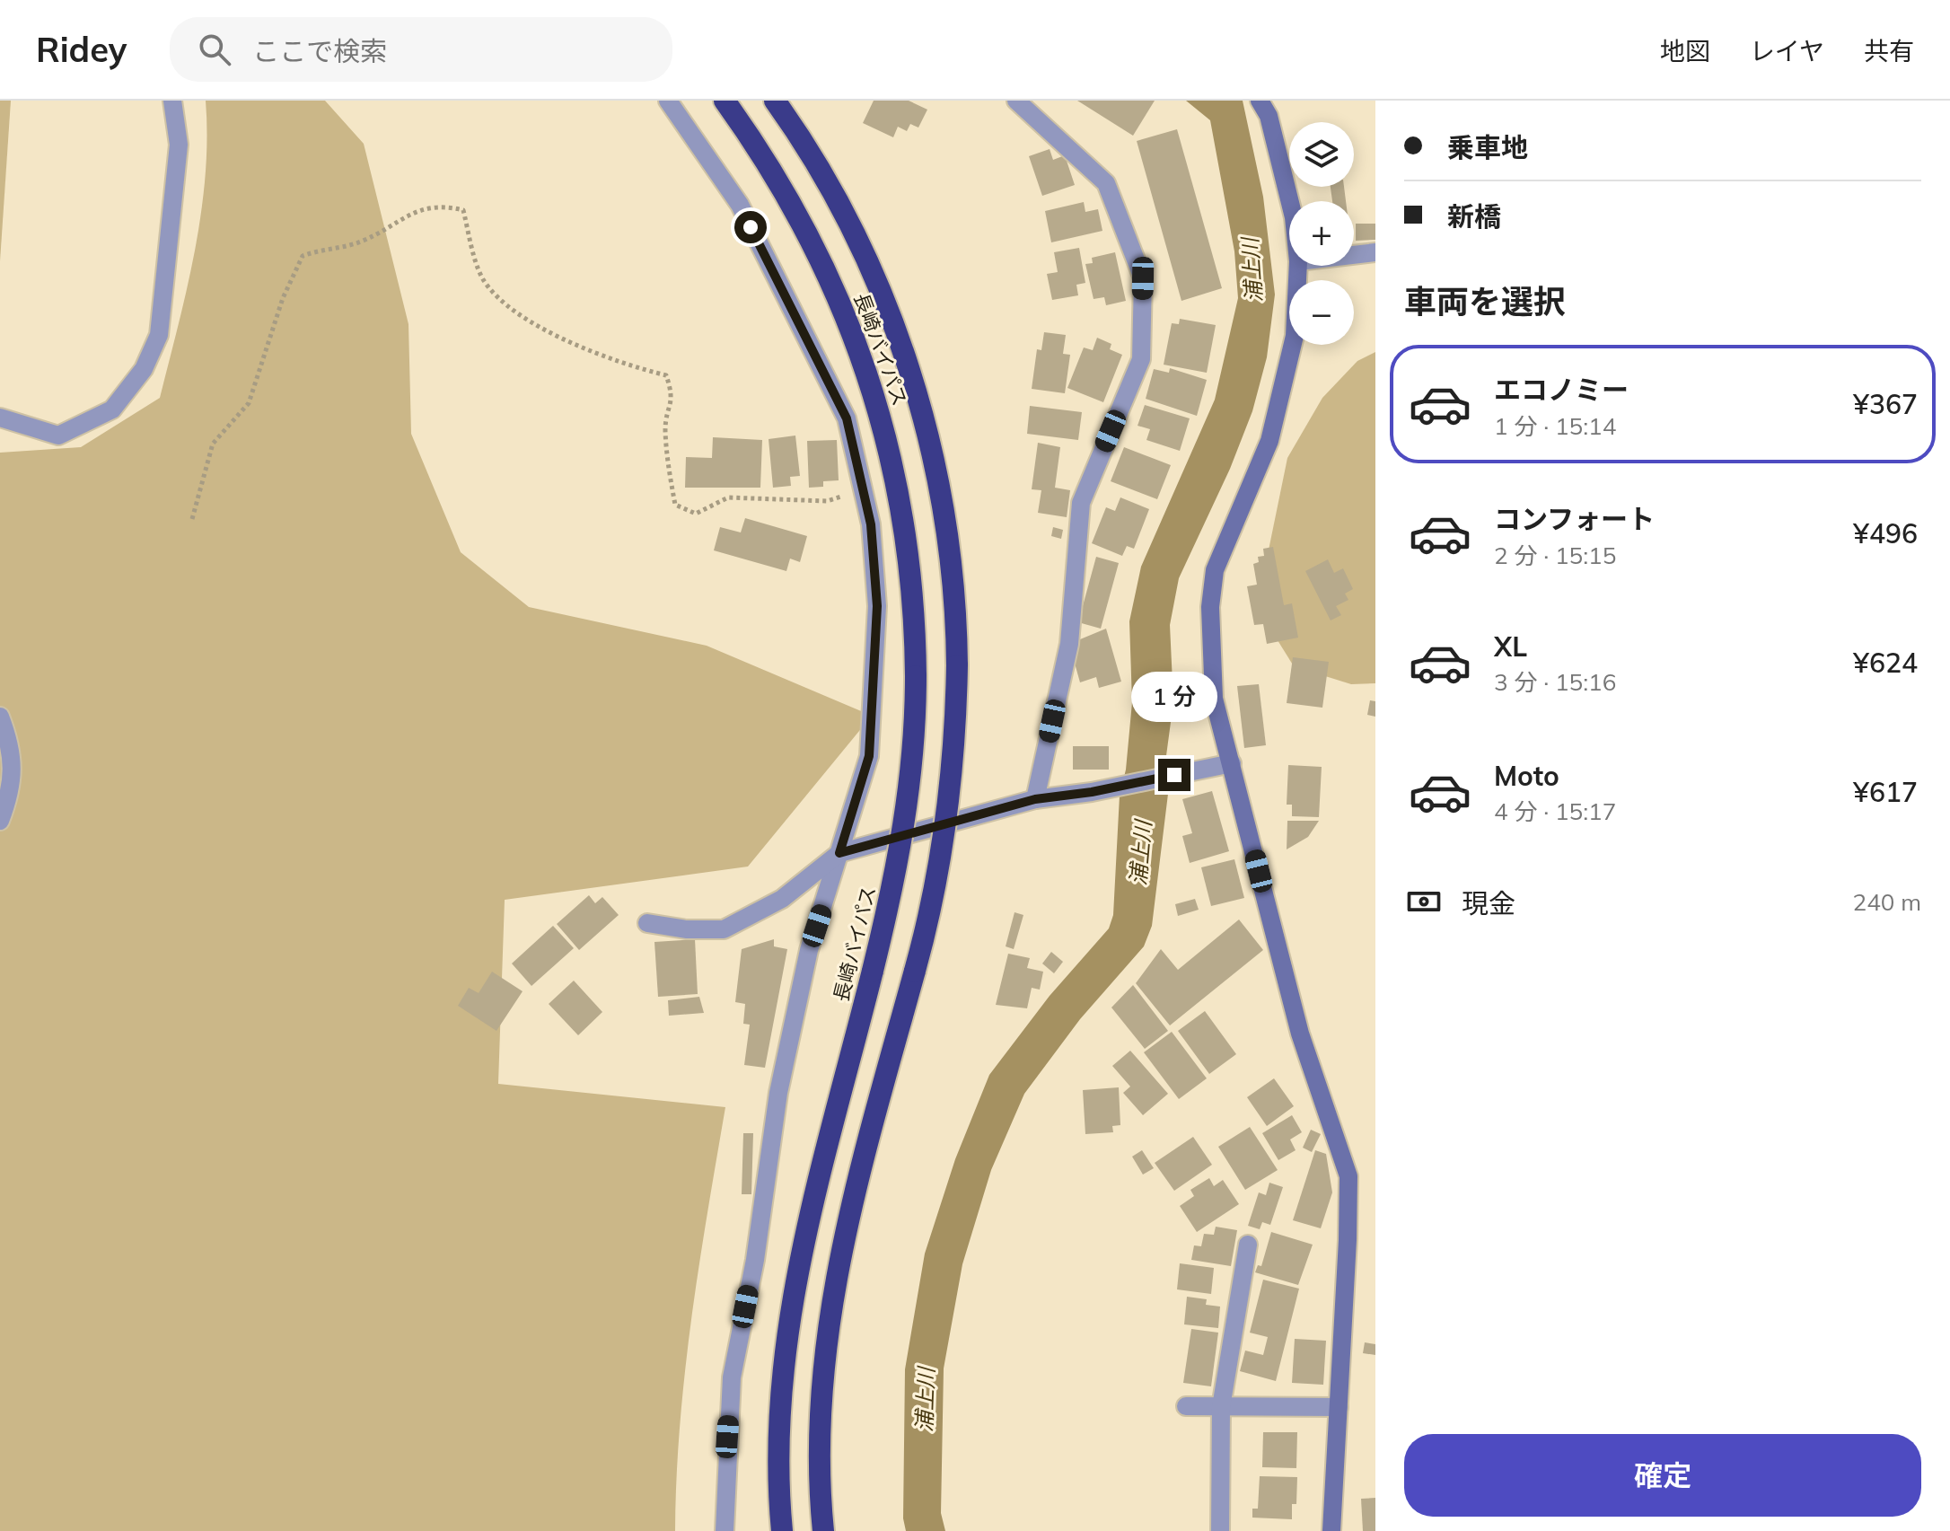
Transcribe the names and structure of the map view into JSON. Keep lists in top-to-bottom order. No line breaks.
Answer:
{"streets":{"highway":["長崎バイパス"]},"water":["浦上川"],"page":{"header":"Ridey","search":"ここで検索","nav":["地図","レイヤ","共有"],"banner":["乗車地","新橋"],"map_buttons":["+","−"],"heading":"車両を選択","list":[{"name":"エコノミー","note":"1 分 · 15:14","value":"¥367"},{"name":"コンフォート","note":"2 分 · 15:15","value":"¥496"},{"name":"XL","note":"3 分 · 15:16","value":"¥624"},{"name":"Moto","note":"4 分 · 15:17","value":"¥617"}],"bubble":"1 分","pay":["現金","240 m"],"buttons":"確定"}}
